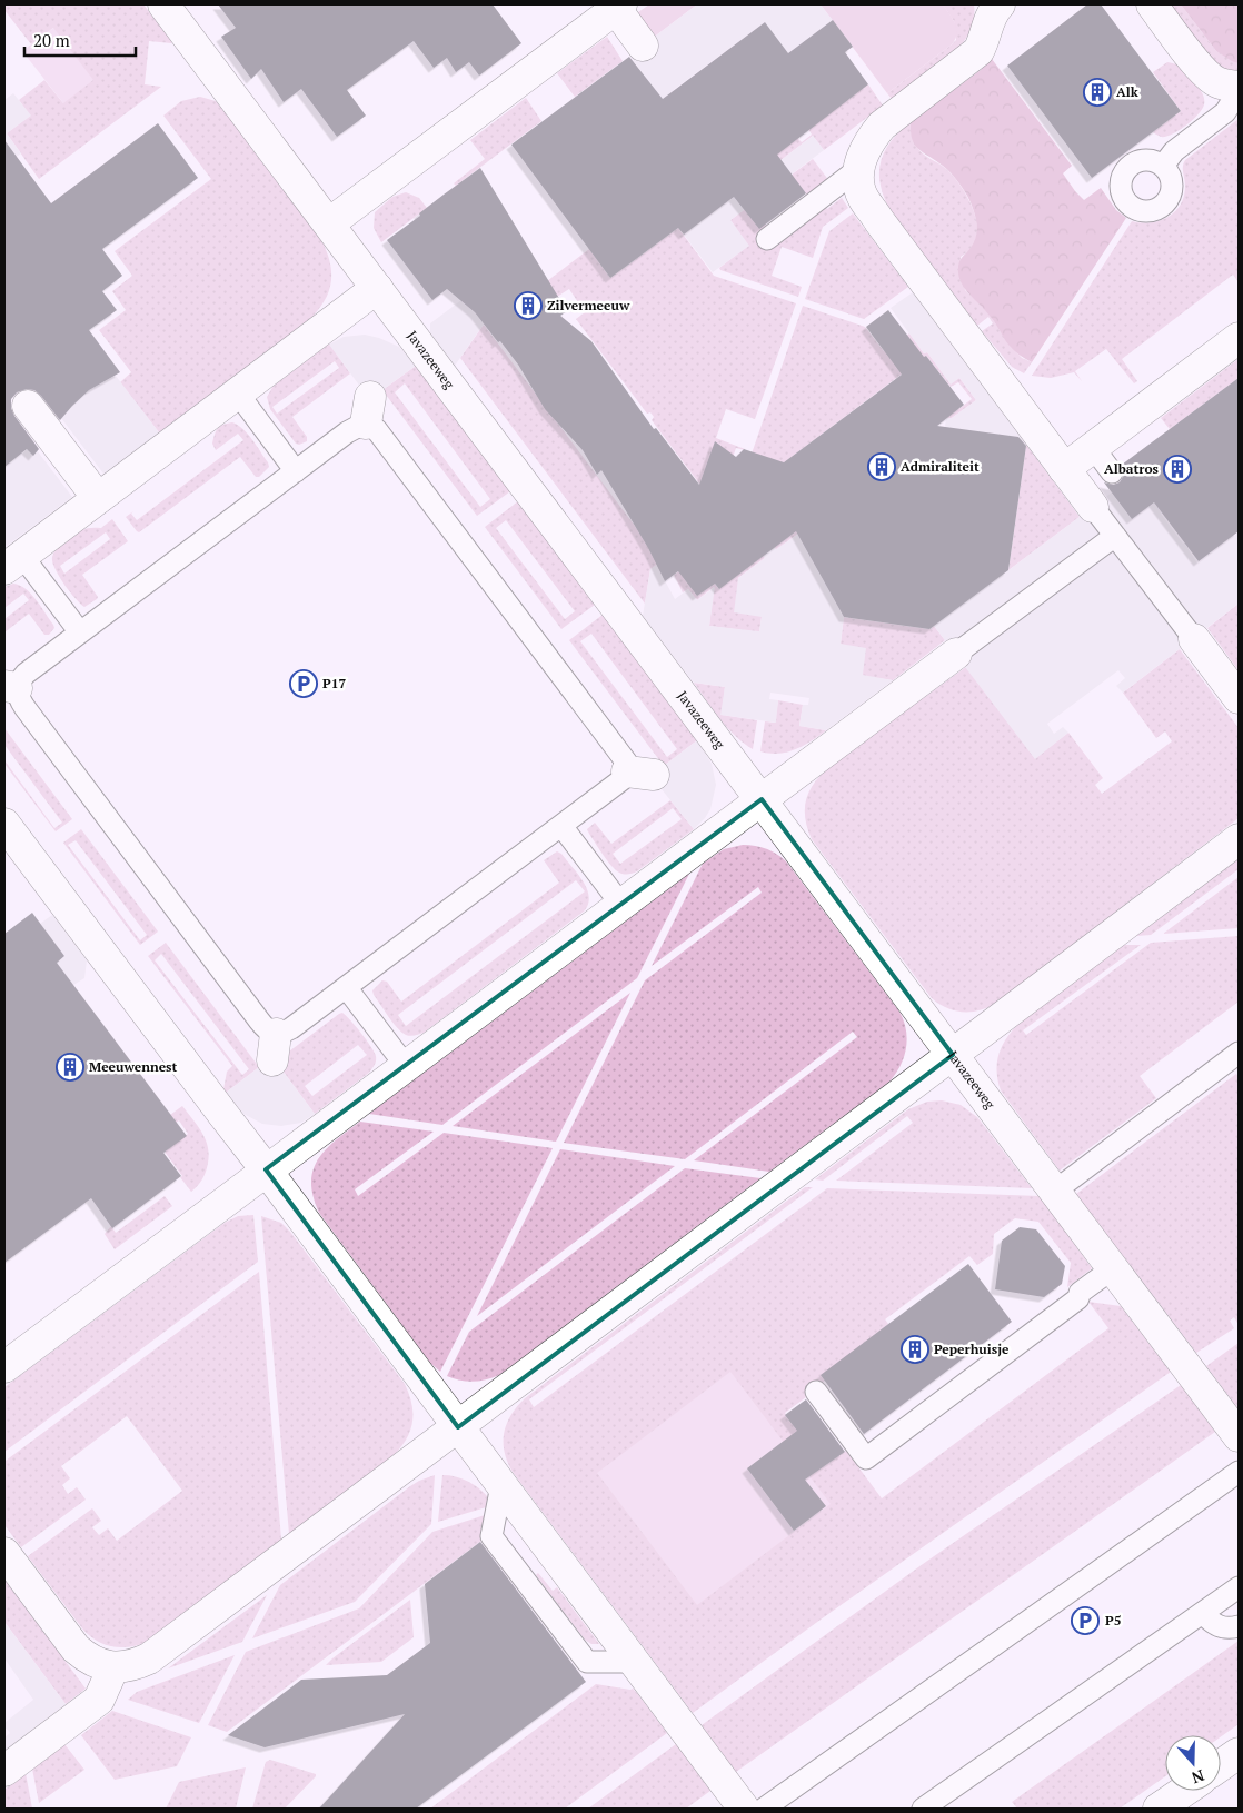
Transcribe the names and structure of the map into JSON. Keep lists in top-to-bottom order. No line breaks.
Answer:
{"streets":{"street":["Javazeeweg"]},"places":{"building":["Alk","Zilvermeeuw","Admiraliteit","Albatros","Meeuwennest","Peperhuisje"],"parking":["P17","P5"]},"scale_bar":"20 m","north":"bottom"}
